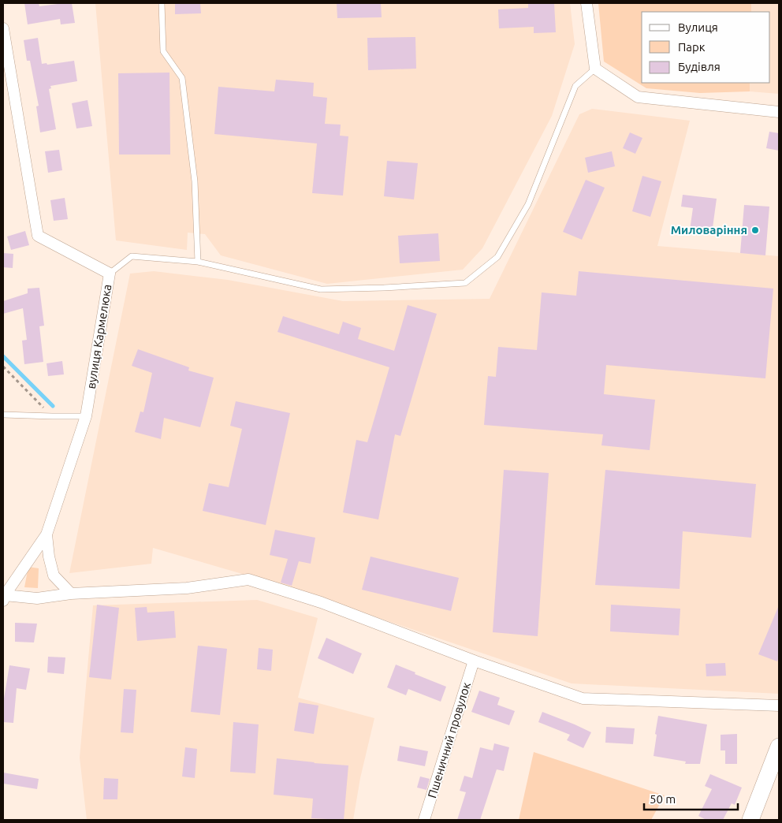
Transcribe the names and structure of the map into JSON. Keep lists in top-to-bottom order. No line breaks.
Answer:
{"streets":{"street":["вулиця Кармелюка","Пшеничний провулок"]},"places":["Миловаріння"],"legend":["Вулиця","Парк","Будівля"],"scale_bar":"50 m"}
